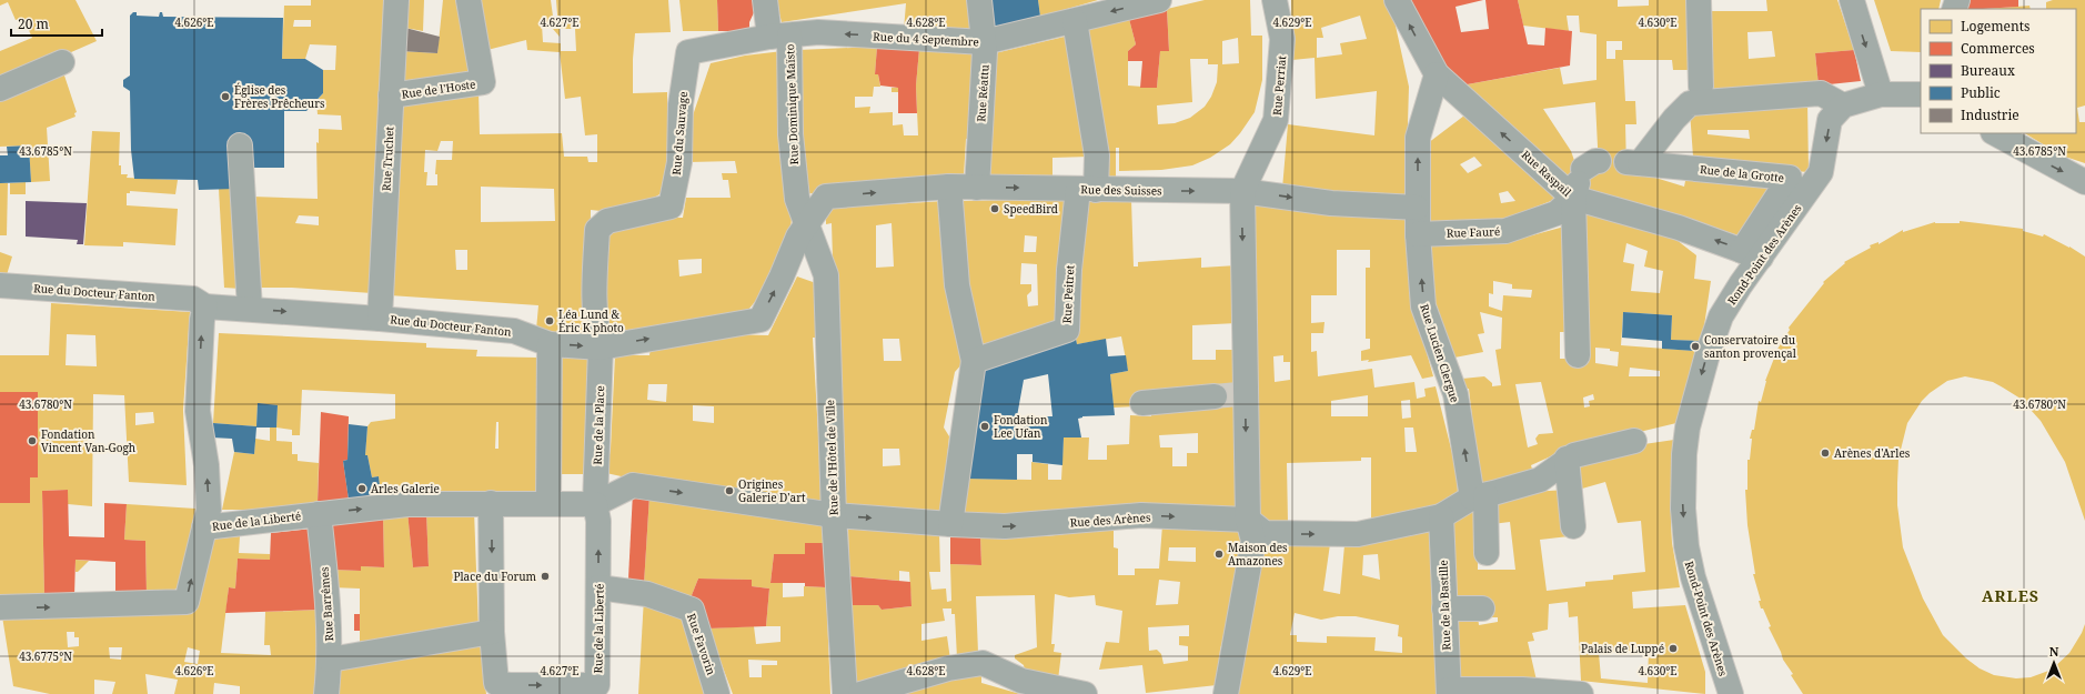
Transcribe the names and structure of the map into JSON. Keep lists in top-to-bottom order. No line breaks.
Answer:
{"streets":{"street":["Rue du 4 Septembre","Rue Perriat","Rue de l'Hoste","Rue Réattu","Rue Dominique Maïsto","Rue du Sauvage","Rue Truchet","Rue Raspail","Rue de la Grotte","Rue des Suisses","Rue Fauré","Rond-Point des Arènes","Rue du Docteur Fanton","Rue Peitret","Rue Lucien Clergue","Rue de la Place","Rue de l'Hôtel de Ville","Rue des Arènes","Rue de la Liberté","Rue Barrêmes","Rue de la Bastille","Rue Favorin"]},"crossings":[["Rue du 4 Septembre","Rue Réattu"],["Rue du 4 Septembre","Rue Dominique Maïsto"],["Rue du 4 Septembre","Rue du Sauvage"],["Rue Perriat","Rue des Suisses"],["Rue de l'Hoste","Rue Truchet"],["Rue Réattu","Rue des Suisses"],["Rue Dominique Maïsto","Rue du Sauvage"],["Rue Dominique Maïsto","Rue du Docteur Fanton"],["Rue Dominique Maïsto","Rue de l'Hôtel de Ville"],["Rue du Sauvage","Rue du Docteur Fanton"],["Rue du Sauvage","Rue de la Place"],["Rue Truchet","Rue du Docteur Fanton"],["Rue Raspail","Rue de la Grotte"],["Rue Raspail","Rue Fauré"],["Rue Raspail","Rond-Point des Arènes"],["Rue Raspail","Rue Lucien Clergue"],["Rue de la Grotte","Rond-Point des Arènes"],["Rue des Suisses","Rue du Docteur Fanton"],["Rue des Suisses","Rue Peitret"],["Rue des Suisses","Rue Lucien Clergue"],["Rue Fauré","Rue Lucien Clergue"],["Rue du Docteur Fanton","Rue de la Place"],["Rue du Docteur Fanton","Rue de l'Hôtel de Ville"],["Rue de la Place","Rue des Arènes"],["Rue de la Place","Rue de la Liberté"],["Rue de l'Hôtel de Ville","Rue des Arènes"],["Rue des Arènes","Rue de la Liberté"],["Rue de la Liberté","Rue Barrêmes"],["Rue de la Liberté","Rue Favorin"]],"one_way":["Rue du 4 Septembre","Rue Raspail","Rue des Suisses","Rue du Docteur Fanton"],"districts":["ARLES"],"places":["Église des Frères Prêcheurs","SpeedBird","Léa Lund & Éric K photo","Conservatoire du santon provençal","Fondation Lee Ufan","Fondation Vincent Van-Gogh","Arènes d'Arles","Arles Galerie","Origines Galerie D'art","Maison des Amazones","Place du Forum","Palais de Luppé"],"legend":["Logements","Commerces","Bureaux","Public","Industrie"],"scale_bar":"20 m","north":"top","coordinates":["4.626°E","4.627°E","4.628°E","4.629°E","4.630°E","43.6785°N","43.6780°N","43.6775°N"]}
